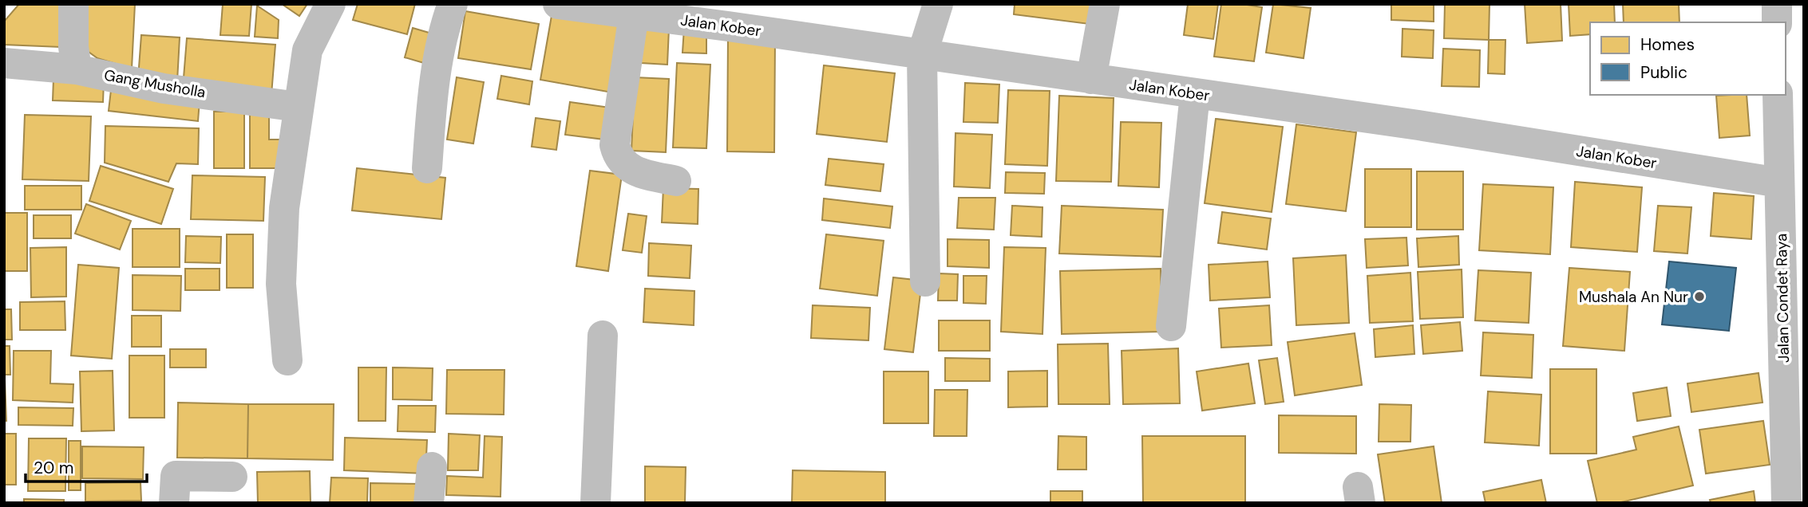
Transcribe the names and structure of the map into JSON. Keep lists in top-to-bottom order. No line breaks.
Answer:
{"streets":{"street":["Jalan Kober","Gang Musholla","Jalan Condet Raya"]},"crossings":[["Jalan Kober","Jalan Condet Raya"]],"places":["Mushala An Nur"],"legend":["Homes","Public"],"scale_bar":"20 m"}
